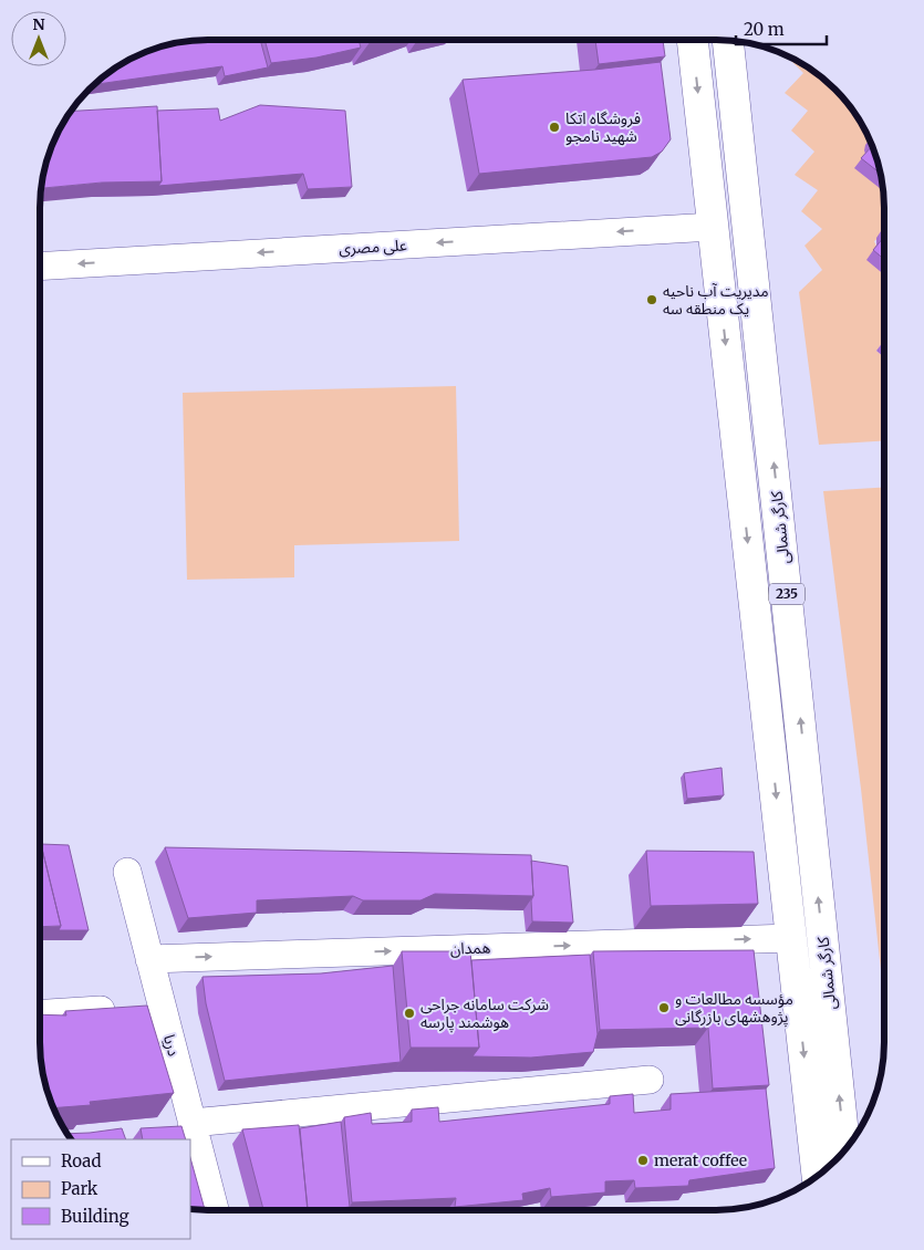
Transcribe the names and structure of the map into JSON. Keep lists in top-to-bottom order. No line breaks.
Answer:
{"streets":{"main road":["کارگر شمالی","235"],"street":["علی مصری","همدان","دریا"]},"crossings":[["همدان","دریا"]],"one_way":["علی مصری"],"places":["فروشگاه اتکا شهید نامجو","مدیریت آب ناحیه یک منطقه سه","مؤسسه مطالعات و پژوهشهای بازرگانی","شرکت سامانه جراحی هوشمند پارسه","merat coffee"],"legend":["Road","Park","Building"],"scale_bar":"20 m","north":"top"}
